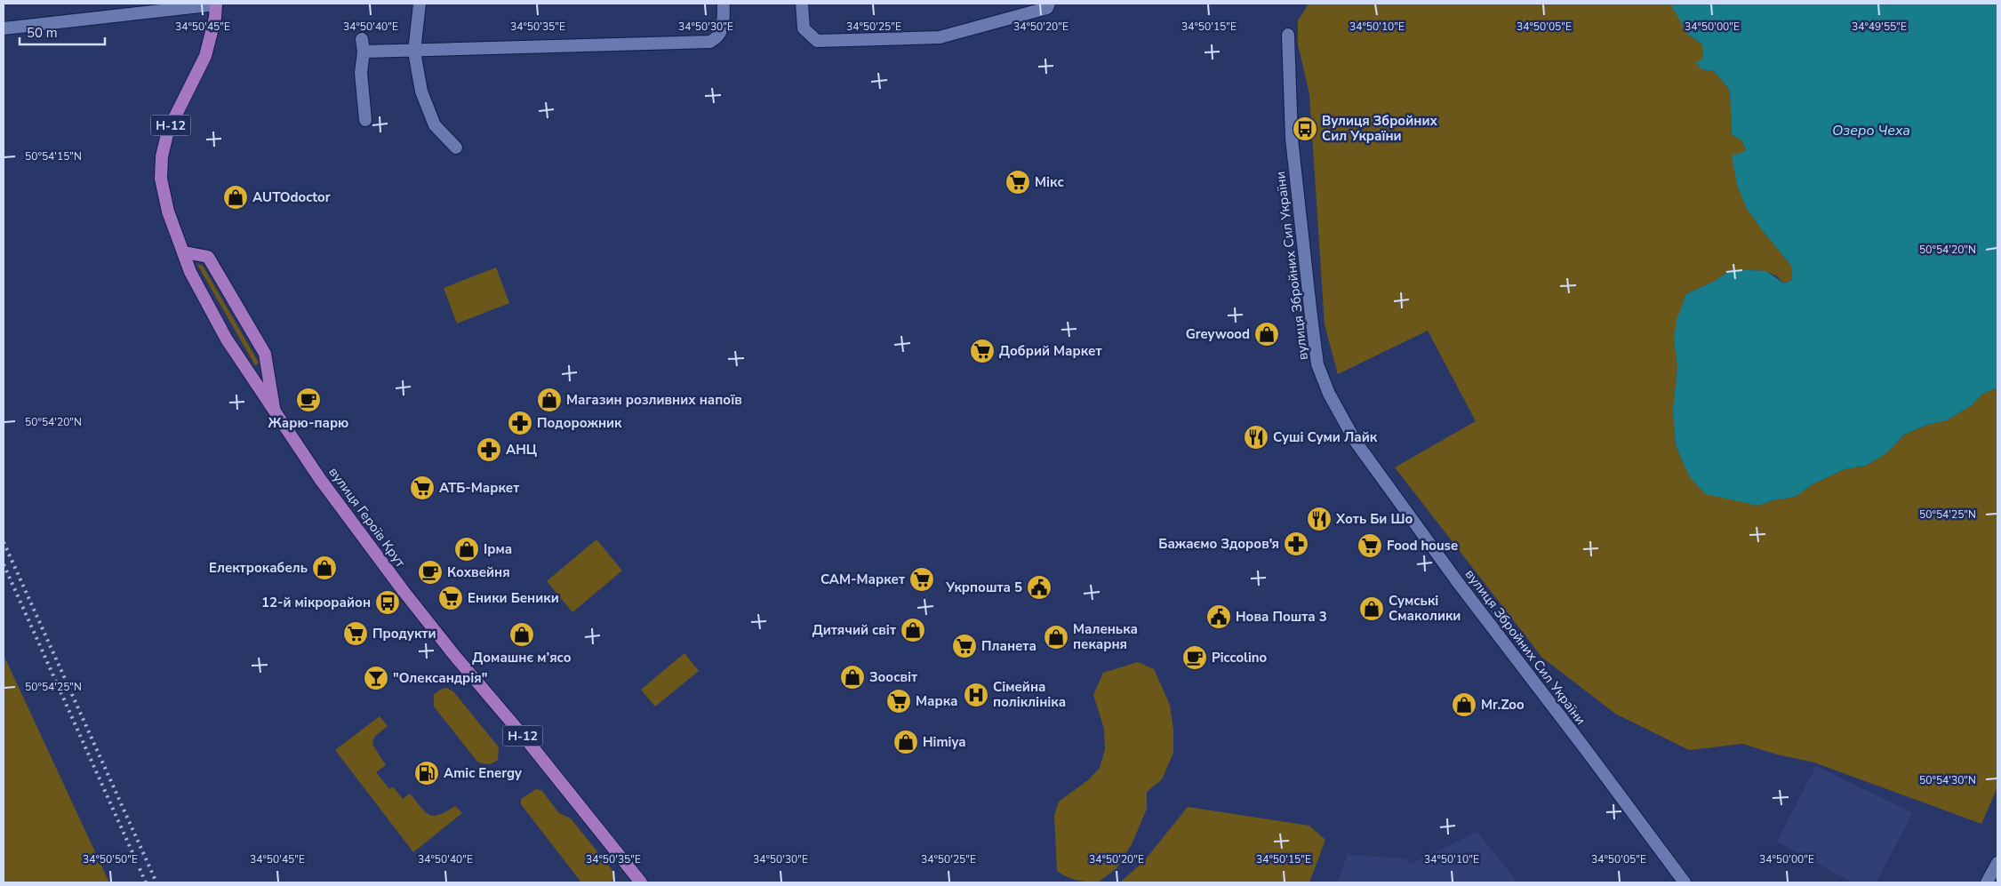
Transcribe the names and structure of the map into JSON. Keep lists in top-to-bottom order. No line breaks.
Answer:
{"streets":{"main road":["Н-12","вулиця Героїв Крут"],"street":["вулиця Збройних Сил України"]},"crossings":[["Н-12","вулиця Героїв Крут"]],"water":["Озеро Чеха"],"places":{"bus stop":["Вулиця Збройних Сил України","12-й мікрорайон"],"supermarket":["Мікс","Добрий Маркет","АТБ-Маркет","Food house","САМ-Маркет","Еники Беники","Продукти","Планета","Марка"],"shop":["AUTOdoctor","Greywood","Магазин розливних напоїв","Ірма","Електрокабель","Сумські Смаколики","Дитячий світ","Домашнє м’ясо","Маленька пекарня","Зоосвіт","Mr.Zoo","Himiya"],"cafe":["Жарю-парю","Кохвейня","Piccolino"],"pharmacy":["Подорожник","АНЦ","Бажаємо Здоров'я"],"restaurant":["Суші Суми Лайк","Хоть Би Шо"],"public building":["Укрпошта 5","Нова Пошта 3"],"bar":["\"Олександрія\""],"hospital":["Сімейна поліклініка"],"fuel station":["Amic Energy"]},"scale_bar":"50 m","coordinates":["34°50'45\"E","34°50'40\"E","34°50'35\"E","34°50'30\"E","34°50'25\"E","34°50'20\"E","34°50'15\"E","34°50'10\"E","34°50'05\"E","34°50'00\"E","34°49'55\"E","50°54'15\"N","50°54'20\"N","50°54'25\"N","50°54'30\"N","34°50'50\"E"]}
